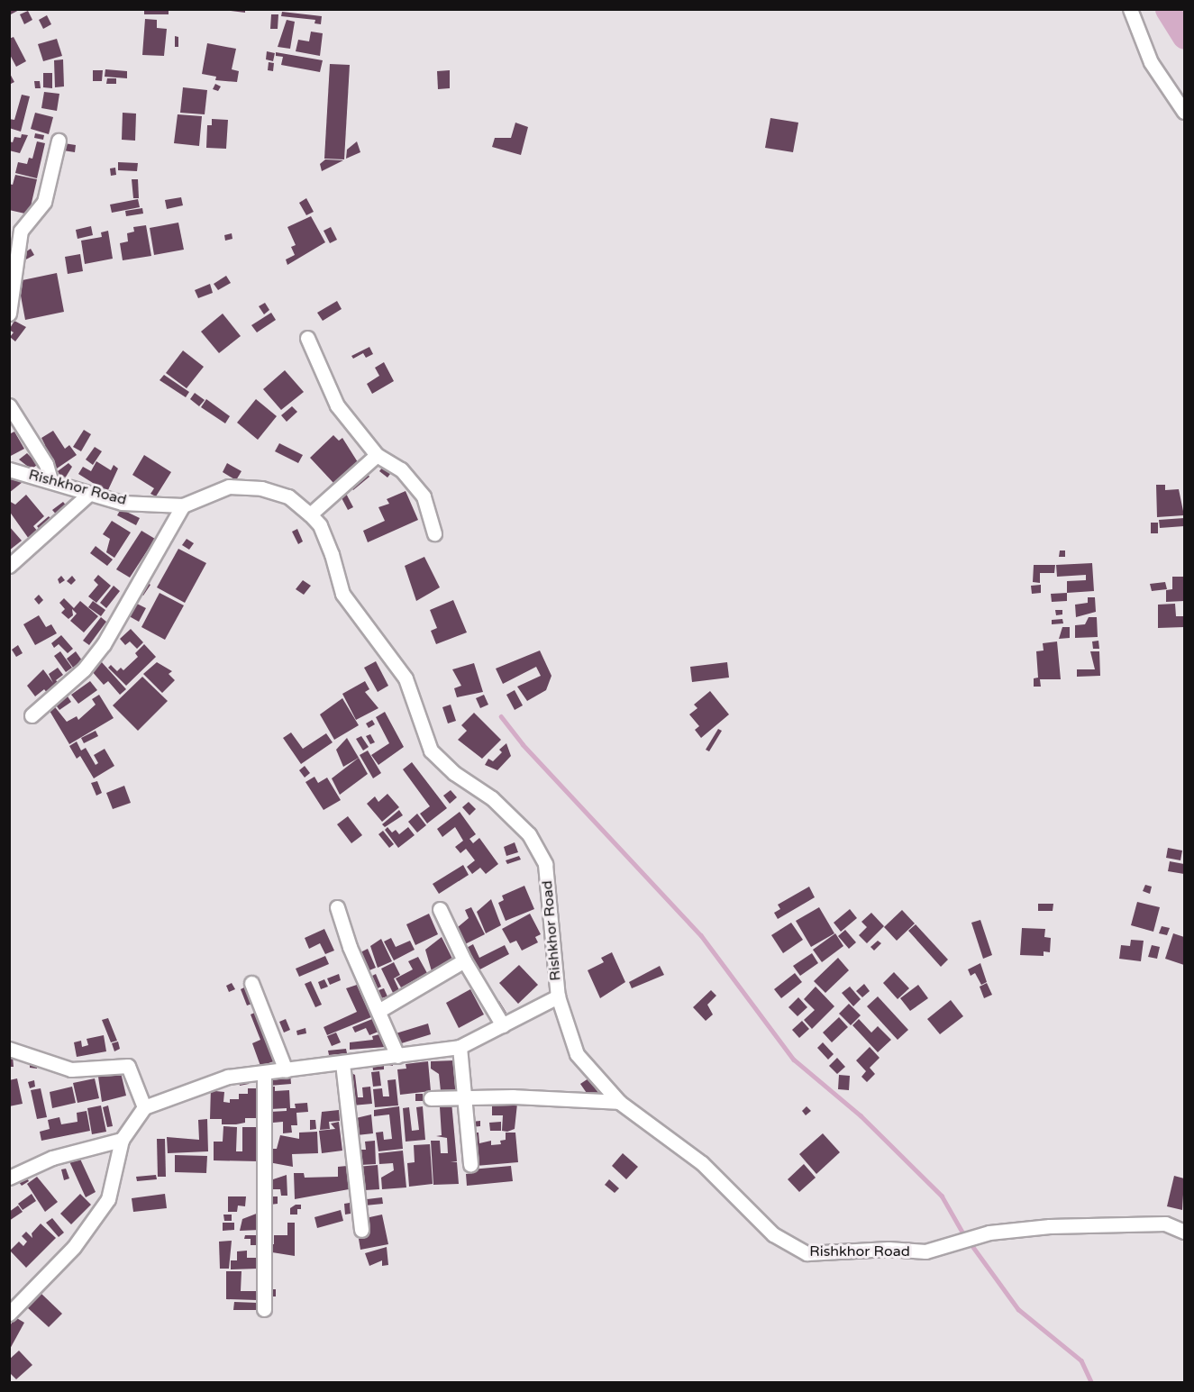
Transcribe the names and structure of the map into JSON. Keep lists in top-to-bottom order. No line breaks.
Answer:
{"streets":{"street":["Rishkhor Road"]}}
